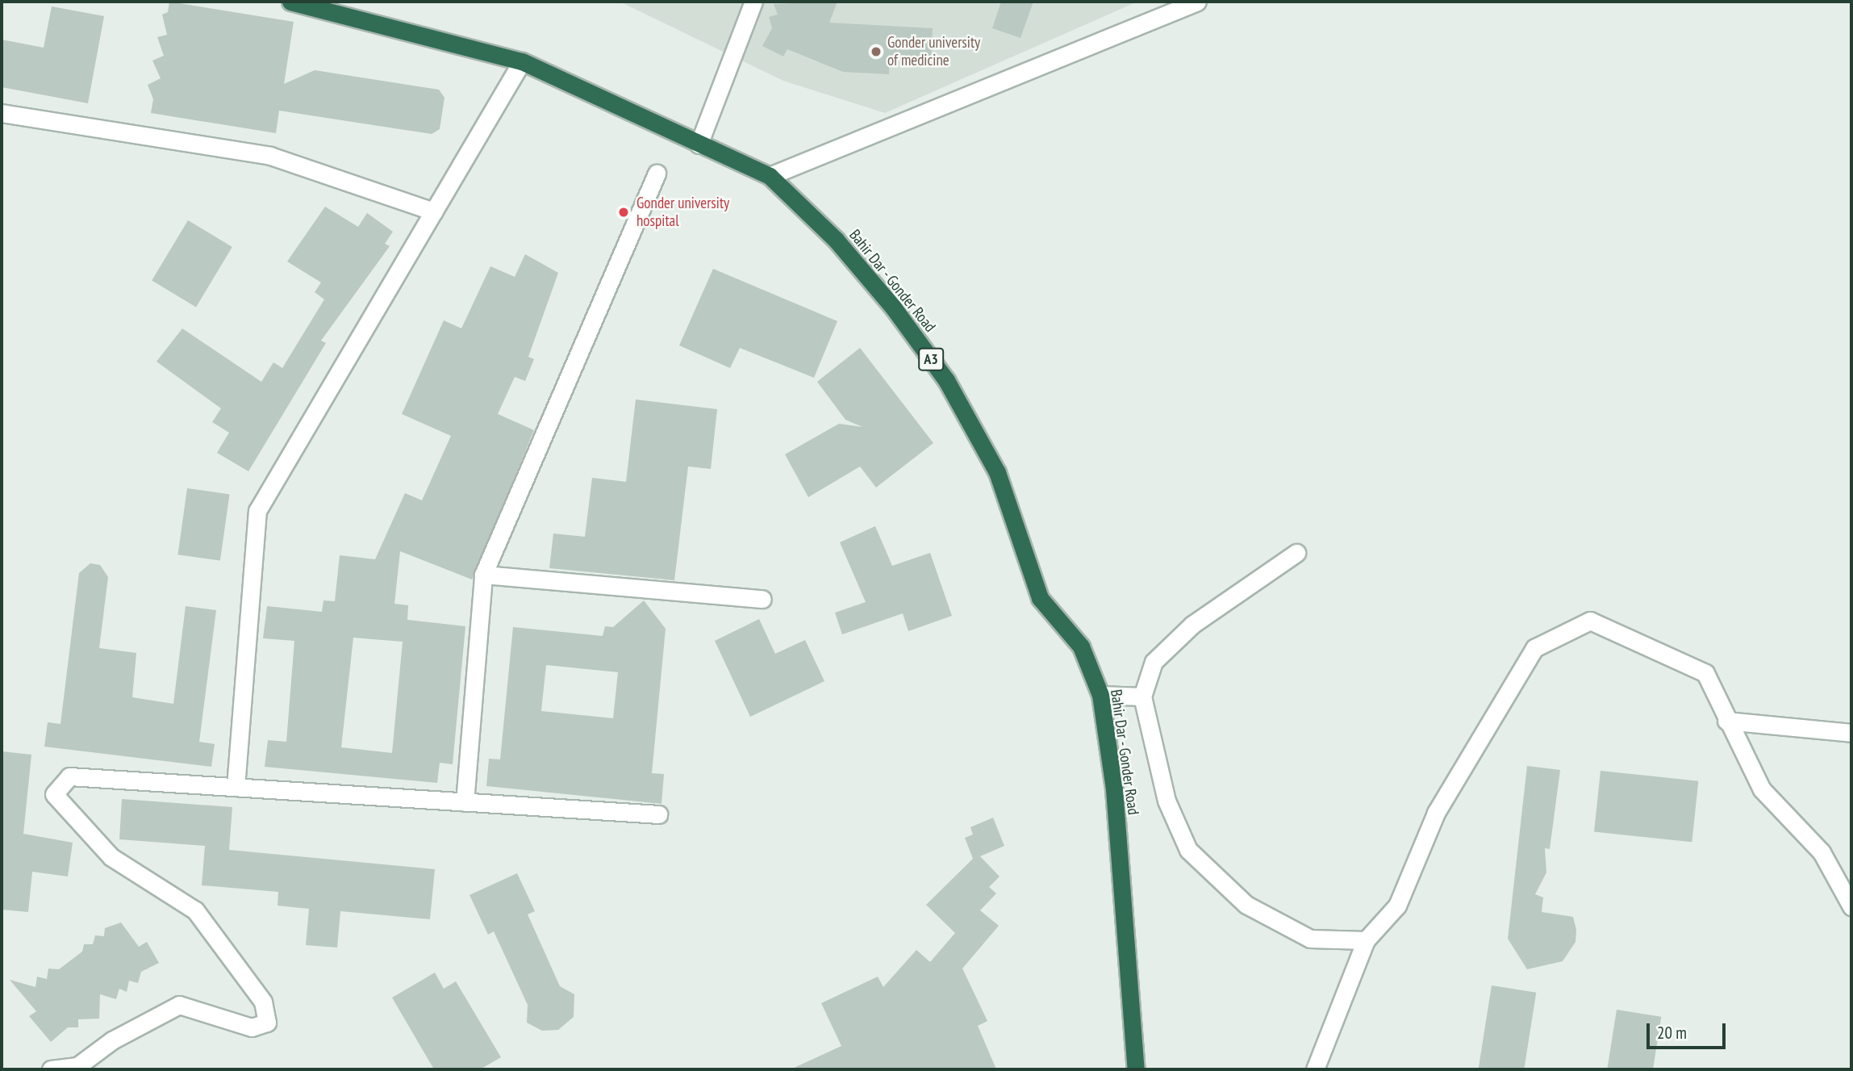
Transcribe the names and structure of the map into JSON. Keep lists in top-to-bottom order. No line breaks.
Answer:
{"streets":{"highway":["Bahir Dar - Gonder Road","A3"]},"places":["Gonder university of medicine","Gonder university hospital"],"scale_bar":"20 m"}
